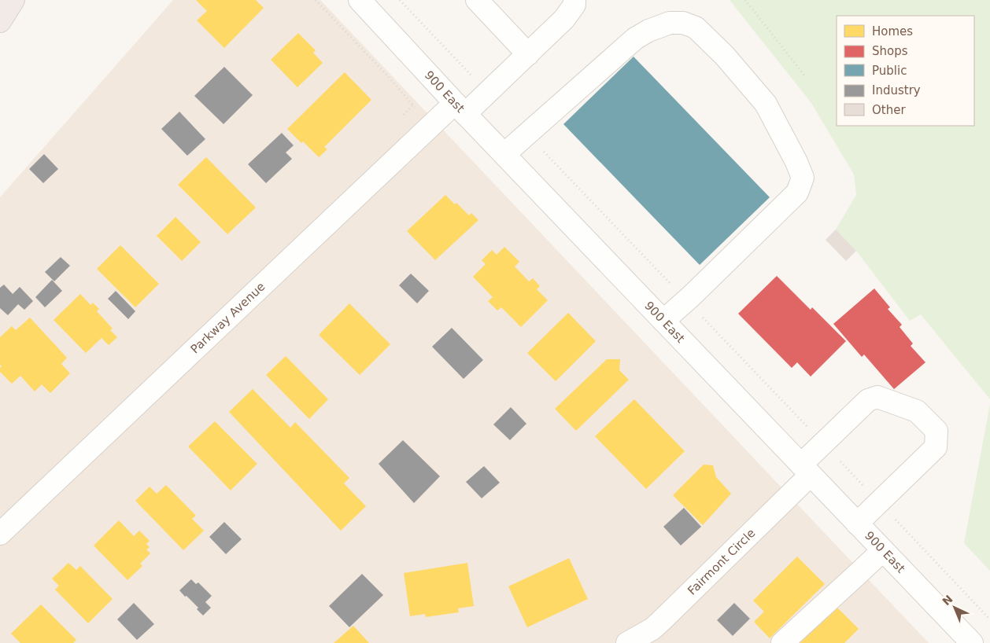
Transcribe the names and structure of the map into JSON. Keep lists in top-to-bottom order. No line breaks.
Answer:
{"streets":{"street":["900 East","Parkway Avenue","Fairmont Circle"]},"crossings":[["900 East","Parkway Avenue"],["900 East","Fairmont Circle"]],"legend":["Homes","Shops","Public","Industry","Other"],"north":"top left"}
